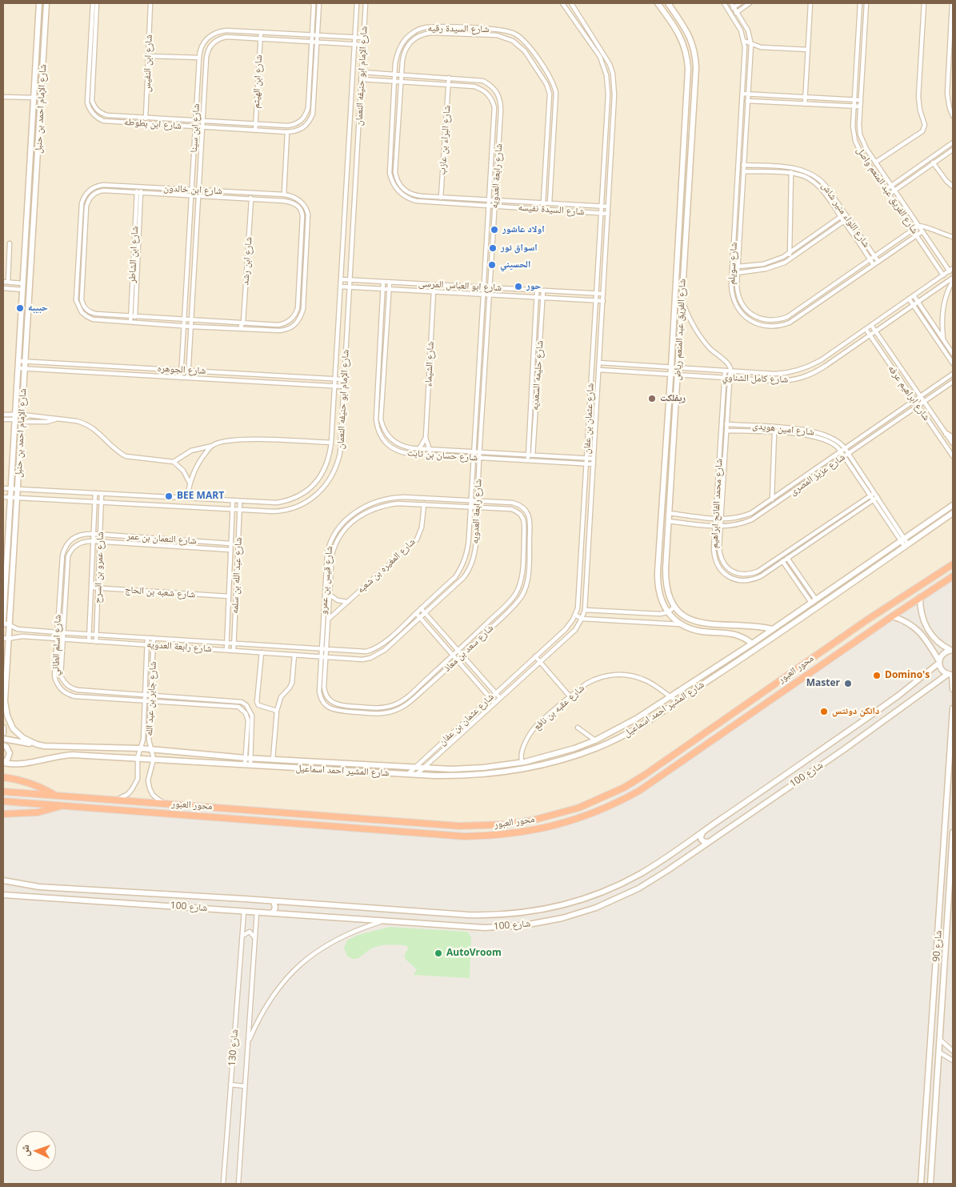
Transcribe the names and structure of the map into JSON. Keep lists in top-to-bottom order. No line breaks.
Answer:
{"streets":{"highway":["محور العبور"],"street":["شارع السيدة رقيه","شارع ابن النفيس","شارع الإمام ابو حنيفه النعمان","شارع ابن الهيثم","شارع الإمام احمد بن حنبل","شارع ابن بطوطه","شارع ابن سينا","شارع البراء بن عازب","شارع رابعة العدويه","شارع ابن خالدون","شارع الفريق عبد المنعم واصل","شارع السيدة نفيسه","شارع اللواء منير شاش","شارع ابن الشاطر","شارع ابن رشد","شارع سويلم","شارع ابو العباس المرسى","شارع الفريق عبد المنعم رياض","شارع الشيماء","شارع الجوهره","شارع حليمه السعديه","شارع كامل الشناوي","شارع ابراهيم عرفه","شارع عثمان بن عفان","شارع امين هويدى","شارع حسان بن ثابت","شارع عزيز المصرى","شارع محمد الفاتح ابراهيم","شارع النعمان بن عمر","شارع المغيره بن شعبه","شارع عمرو بن السرح","شارع عبد الله بن سلمه","شارع قيس بن عمرو","شارع شعبه بن الحاج","شارع اسلم الطائي","شارع سعد بن معاذ","شارع جابر بن عبد الله","شارع عقبه بن نافع","شارع المشير احمد اسماعيل","شارع 100","شارع 90","شارع 130"]},"crossings":[["شارع السيدة رقيه","شارع البراء بن عازب"],["شارع السيدة رقيه","شارع رابعة العدويه"],["شارع السيدة رقيه","شارع السيدة نفيسه"],["شارع ابن النفيس","شارع ابن بطوطه"],["شارع الإمام ابو حنيفه النعمان","شارع الإمام احمد بن حنبل"],["شارع الإمام ابو حنيفه النعمان","شارع ابن سينا"],["شارع الإمام ابو حنيفه النعمان","شارع رابعة العدويه"],["شارع الإمام ابو حنيفه النعمان","شارع ابو العباس المرسى"],["شارع الإمام ابو حنيفه النعمان","شارع الجوهره"],["شارع الإمام ابو حنيفه النعمان","شارع عمرو بن السرح"],["شارع الإمام ابو حنيفه النعمان","شارع عبد الله بن سلمه"],["شارع ابن الهيثم","شارع ابن بطوطه"],["شارع ابن الهيثم","شارع ابن سينا"],["شارع الإمام احمد بن حنبل","شارع رابعة العدويه"],["شارع الإمام احمد بن حنبل","شارع الجوهره"],["شارع الإمام احمد بن حنبل","شارع جابر بن عبد الله"],["شارع الإمام احمد بن حنبل","شارع المشير احمد اسماعيل"],["شارع ابن بطوطه","شارع ابن سينا"],["شارع ابن سينا","شارع ابن خالدون"],["شارع ابن سينا","شارع الجوهره"],["شارع البراء بن عازب","شارع رابعة العدويه"],["شارع رابعة العدويه","شارع السيدة نفيسه"],["شارع رابعة العدويه","شارع ابو العباس المرسى"],["شارع رابعة العدويه","شارع حسان بن ثابت"],["شارع رابعة العدويه","شارع عمرو بن السرح"],["شارع رابعة العدويه","شارع عبد الله بن سلمه"],["شارع رابعة العدويه","شارع قيس بن عمرو"],["شارع رابعة العدويه","شارع اسلم الطائي"],["شارع رابعة العدويه","شارع سعد بن معاذ"],["شارع رابعة العدويه","شارع جابر بن عبد الله"],["شارع ابن خالدون","شارع ابن الشاطر"],["شارع ابن خالدون","شارع ابن رشد"],["شارع الفريق عبد المنعم واصل","شارع سويلم"],["شارع الفريق عبد المنعم واصل","شارع كامل الشناوي"],["شارع السيدة نفيسه","شارع عثمان بن عفان"],["شارع اللواء منير شاش","شارع سويلم"],["شارع ابو العباس المرسى","شارع الشيماء"],["شارع ابو العباس المرسى","شارع حليمه السعديه"],["شارع ابو العباس المرسى","شارع عثمان بن عفان"],["شارع ابو العباس المرسى","شارع حسان بن ثابت"],["شارع الفريق عبد المنعم رياض","شارع كامل الشناوي"],["شارع الفريق عبد المنعم رياض","شارع عزيز المصرى"],["شارع الفريق عبد المنعم رياض","شارع المشير احمد اسماعيل"],["شارع الشيماء","شارع حسان بن ثابت"],["شارع حليمه السعديه","شارع حسان بن ثابت"],["شارع كامل الشناوي","شارع ابراهيم عرفه"],["شارع كامل الشناوي","شارع عثمان بن عفان"],["شارع كامل الشناوي","شارع محمد الفاتح ابراهيم"],["شارع ابراهيم عرفه","شارع عزيز المصرى"],["شارع عثمان بن عفان","شارع حسان بن ثابت"],["شارع عثمان بن عفان","شارع المشير احمد اسماعيل"],["شارع امين هويدى","شارع عزيز المصرى"],["شارع امين هويدى","شارع محمد الفاتح ابراهيم"],["شارع امين هويدى","شارع المشير احمد اسماعيل"],["شارع عزيز المصرى","شارع محمد الفاتح ابراهيم"],["شارع النعمان بن عمر","شارع عمرو بن السرح"],["شارع النعمان بن عمر","شارع عبد الله بن سلمه"],["شارع النعمان بن عمر","شارع اسلم الطائي"],["شارع المغيره بن شعبه","شارع قيس بن عمرو"],["شارع عمرو بن السرح","شارع شعبه بن الحاج"],["شارع عمرو بن السرح","شارع اسلم الطائي"],["شارع عبد الله بن سلمه","شارع شعبه بن الحاج"],["شارع قيس بن عمرو","شارع سعد بن معاذ"],["شارع اسلم الطائي","شارع جابر بن عبد الله"],["شارع اسلم الطائي","شارع المشير احمد اسماعيل"],["محور العبور","شارع جابر بن عبد الله"],["شارع جابر بن عبد الله","شارع المشير احمد اسماعيل"],["شارع عقبه بن نافع","شارع المشير احمد اسماعيل"],["شارع 100","شارع 130"]],"places":["اولاد عاشور","اسواق نور","الحسيني","حور","حبيبه","ريفلكت","BEE MART","Domino's","Master","دانكن دونتس","AutoVroom"],"north":"left"}
